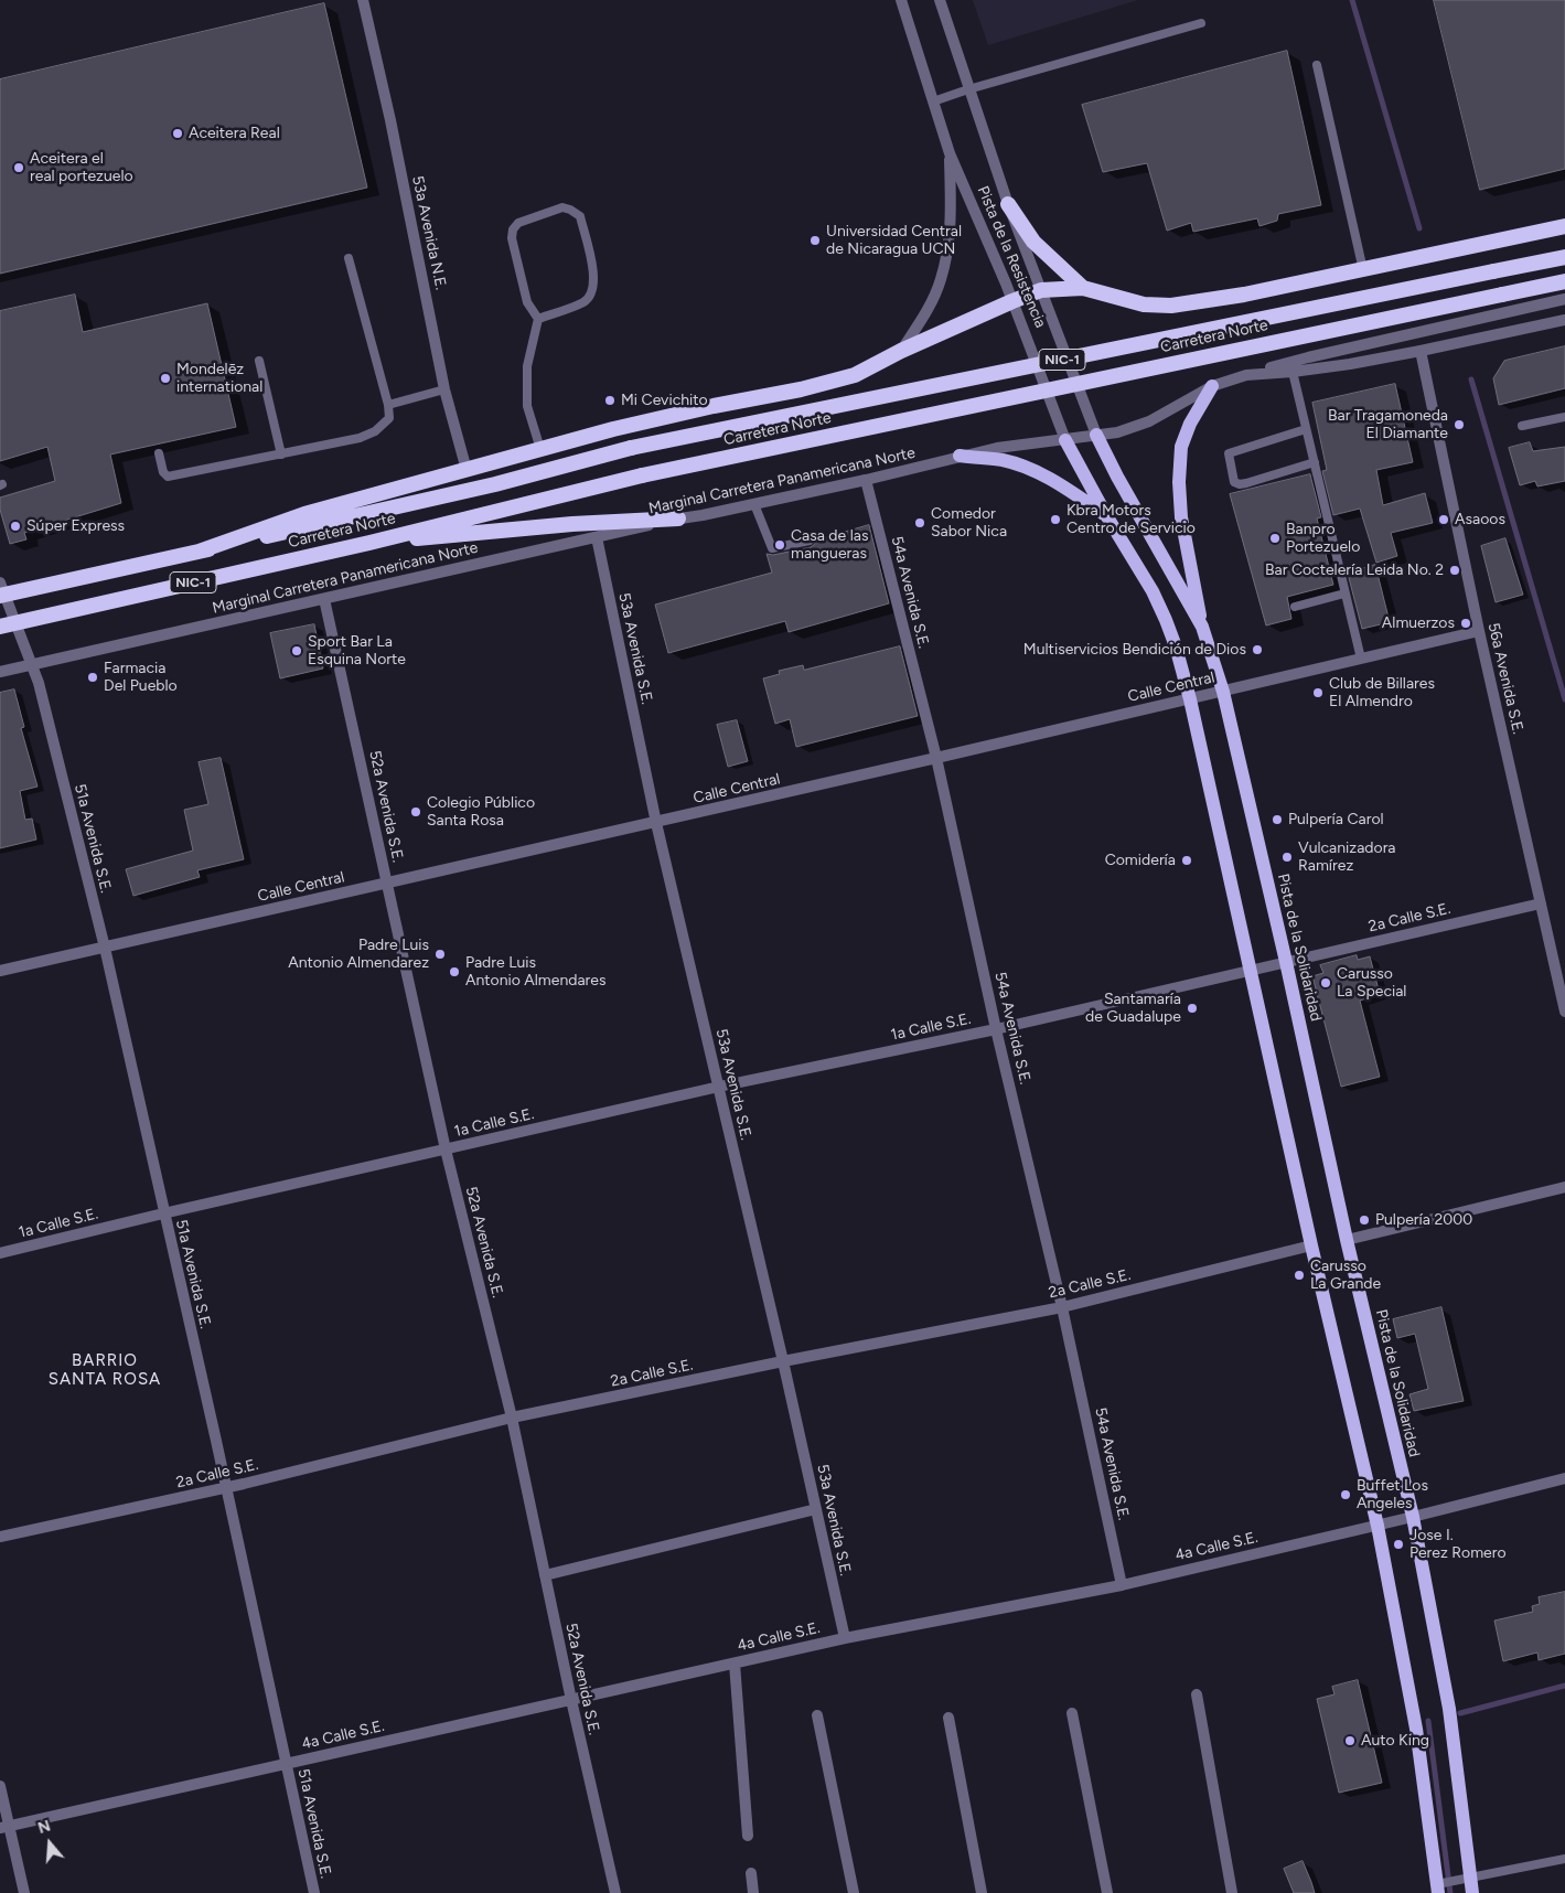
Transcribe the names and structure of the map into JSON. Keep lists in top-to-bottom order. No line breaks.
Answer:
{"streets":{"highway":["Carretera Norte","NIC-1"],"main road":["Pista de la Resistencia","Pista de la Solidaridad"],"street":["53a Avenida N.E.","Marginal Carretera Panamericana Norte","54a Avenida S.E.","53a Avenida S.E.","56a Avenida S.E.","Calle Central","52a Avenida S.E.","51a Avenida S.E.","2a Calle S.E.","1a Calle S.E.","4a Calle S.E."]},"crossings":[["Pista de la Resistencia","Marginal Carretera Panamericana Norte"],["Pista de la Resistencia","Calle Central"],["Pista de la Resistencia","Pista de la Solidaridad"],["Carretera Norte","51a Avenida S.E."],["Marginal Carretera Panamericana Norte","54a Avenida S.E."],["Marginal Carretera Panamericana Norte","53a Avenida S.E."],["Marginal Carretera Panamericana Norte","56a Avenida S.E."],["Marginal Carretera Panamericana Norte","52a Avenida S.E."],["Marginal Carretera Panamericana Norte","51a Avenida S.E."],["54a Avenida S.E.","Calle Central"],["54a Avenida S.E.","2a Calle S.E."],["54a Avenida S.E.","1a Calle S.E."],["54a Avenida S.E.","4a Calle S.E."],["53a Avenida S.E.","Calle Central"],["53a Avenida S.E.","2a Calle S.E."],["53a Avenida S.E.","1a Calle S.E."],["53a Avenida S.E.","4a Calle S.E."],["56a Avenida S.E.","Calle Central"],["56a Avenida S.E.","2a Calle S.E."],["Calle Central","52a Avenida S.E."],["Calle Central","51a Avenida S.E."],["Calle Central","Pista de la Solidaridad"],["52a Avenida S.E.","2a Calle S.E."],["52a Avenida S.E.","1a Calle S.E."],["52a Avenida S.E.","4a Calle S.E."],["51a Avenida S.E.","2a Calle S.E."],["51a Avenida S.E.","1a Calle S.E."],["51a Avenida S.E.","4a Calle S.E."],["2a Calle S.E.","Pista de la Solidaridad"],["Pista de la Solidaridad","4a Calle S.E."]],"districts":["BARRIO SANTA ROSA"],"places":["Aceitera Real","Aceitera el real portezuelo","Universidad Central de Nicaragua UCN","Mondelēz international","Mi Cevichito","Bar Tragamoneda El Diamante","Kbra Motors Centro de Servicio","Asaoos","Comedor Sabor Nica","Súper Express","Banpro Portezuelo","Casa de las mangueras","Bar Coctelería Leida No. 2","Almuerzos","Multiservicios Bendición de Dios","Sport Bar La Esquina Norte","Farmacia Del Pueblo","Club de Billares El Almendro","Colegio Público Santa Rosa","Pulpería Carol","Vulcanizadora Ramírez","Comidería","Padre Luis Antonio Almendarez","Padre Luis Antonio Almendares","Carusso La Special","Santamaría de Guadalupe","Pulpería 2000","Carusso La Grande","Buffet Los Angeles","Jose I. Perez Romero","Auto King"],"north":"top"}
